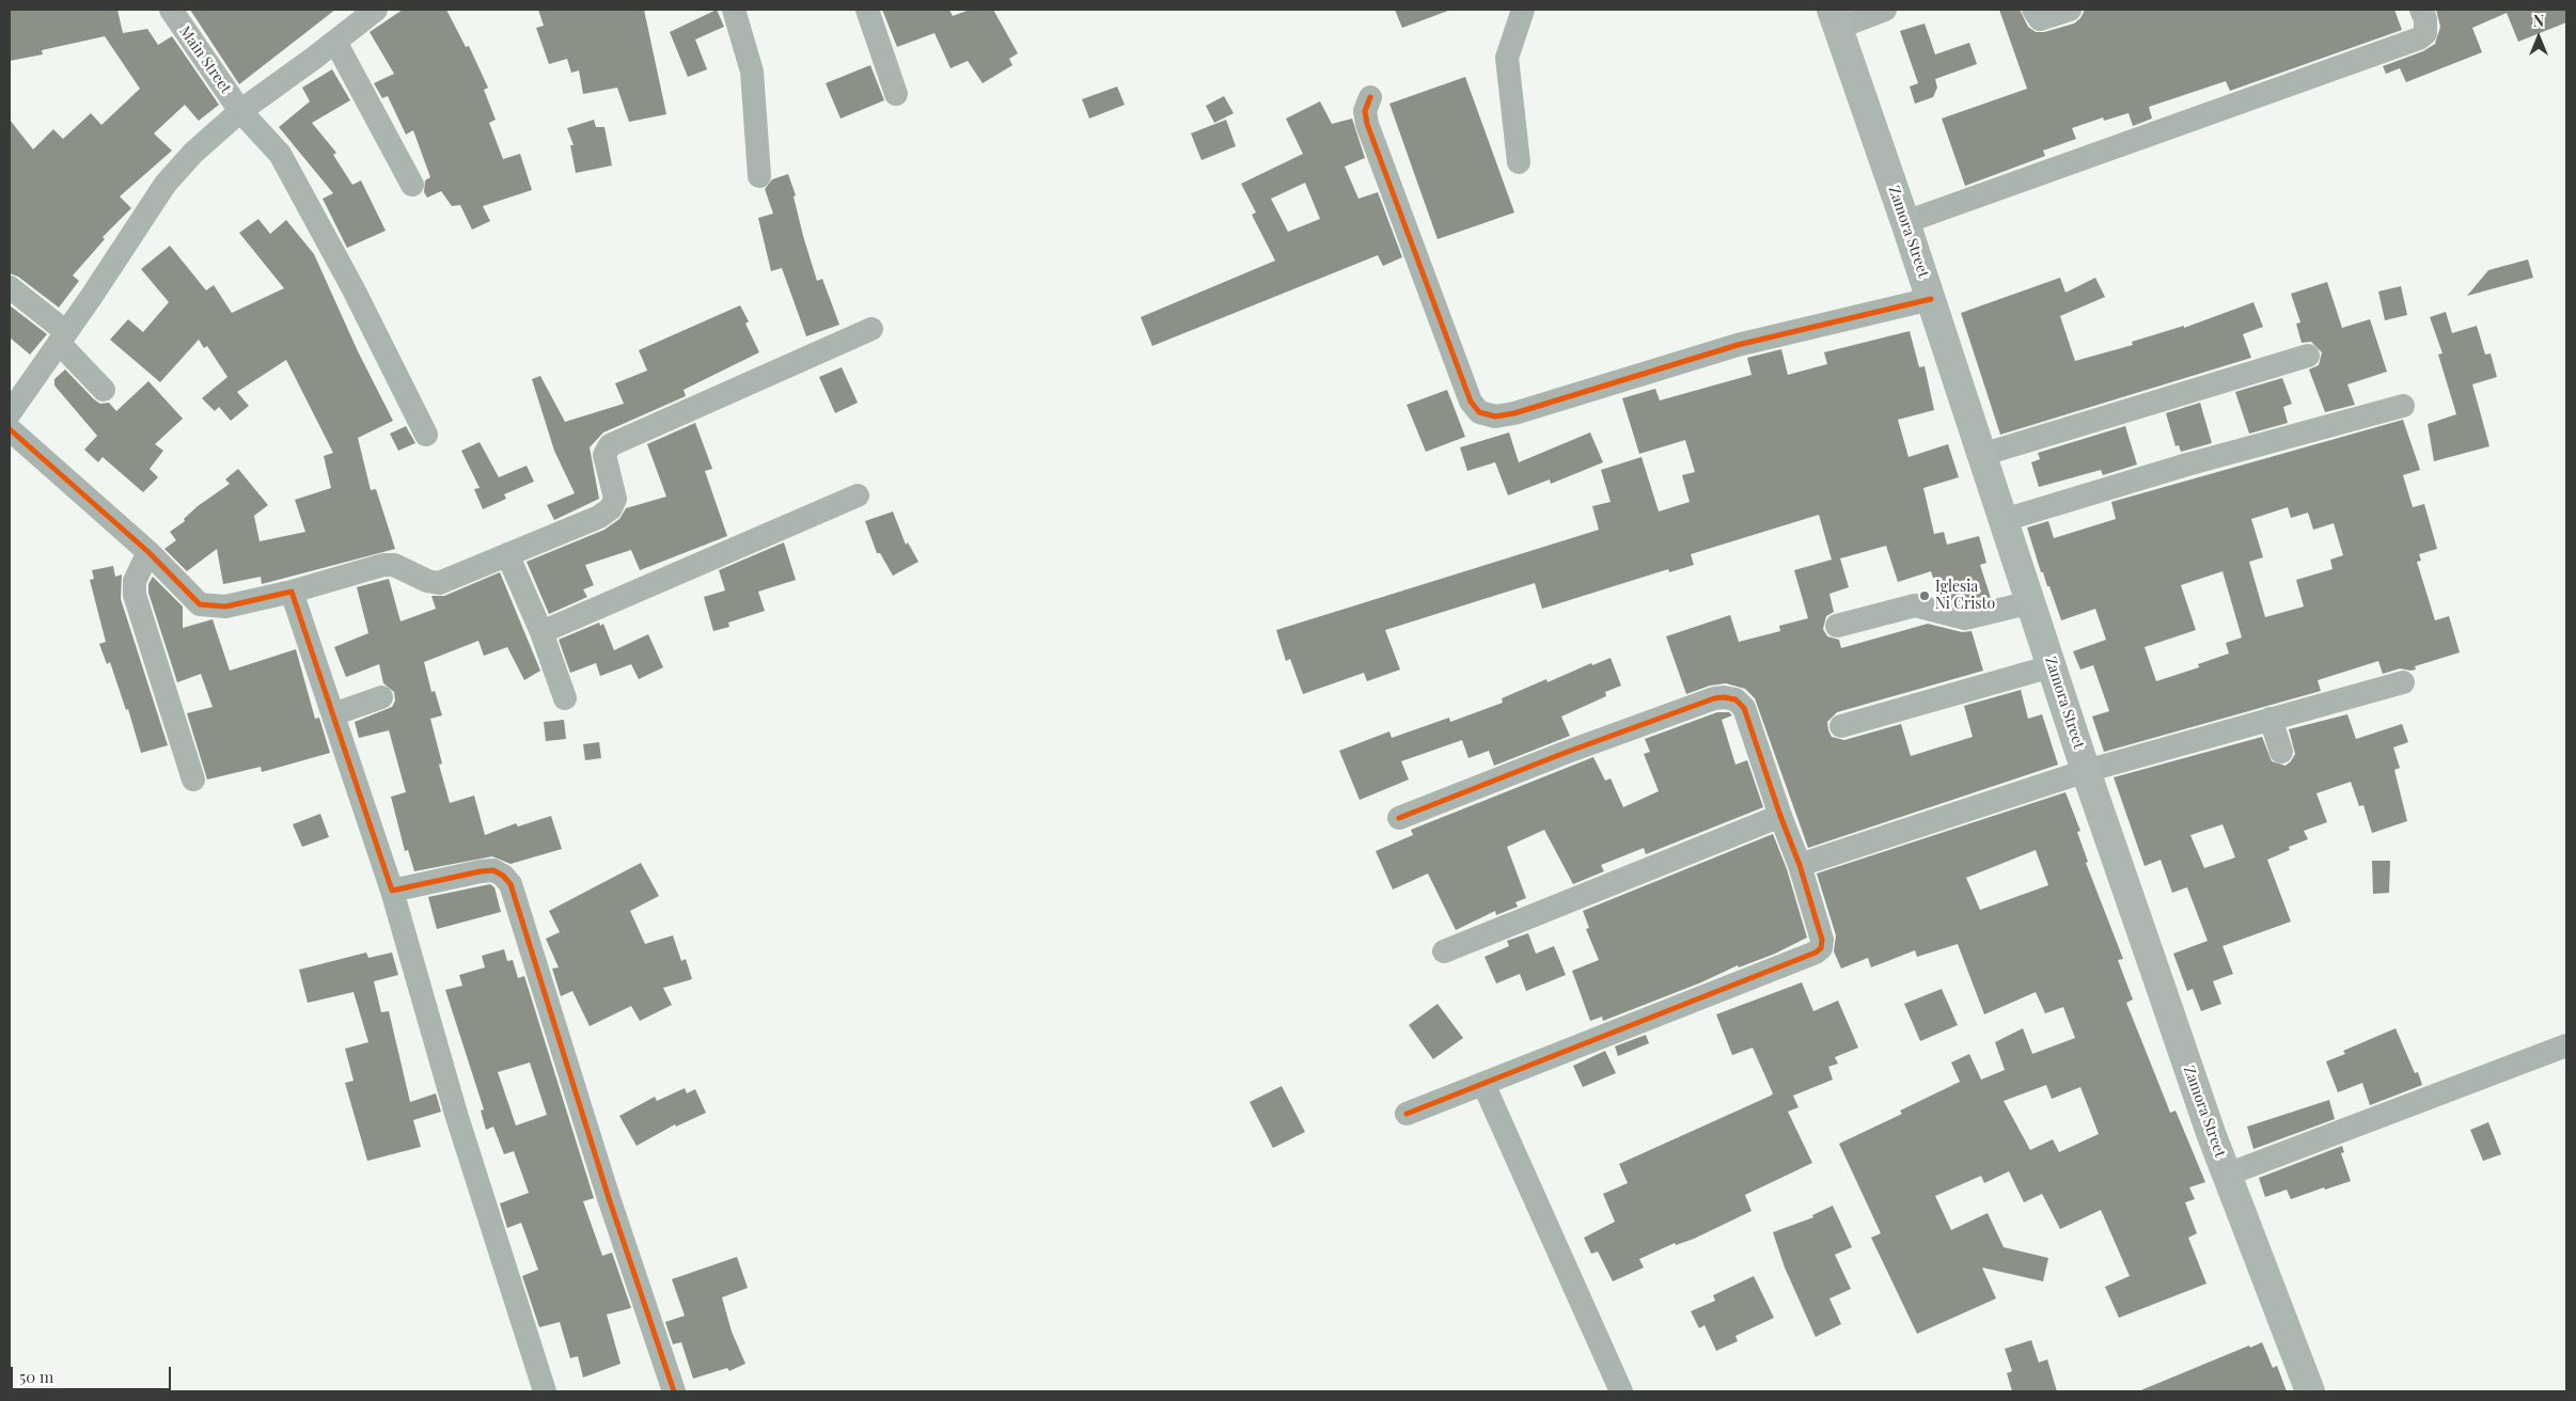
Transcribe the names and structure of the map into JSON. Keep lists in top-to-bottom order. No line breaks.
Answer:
{"streets":{"main road":["Zamora Street"],"street":["Main Street"]},"places":["Iglesia Ni Cristo"],"scale_bar":"50 m","north":"top"}
